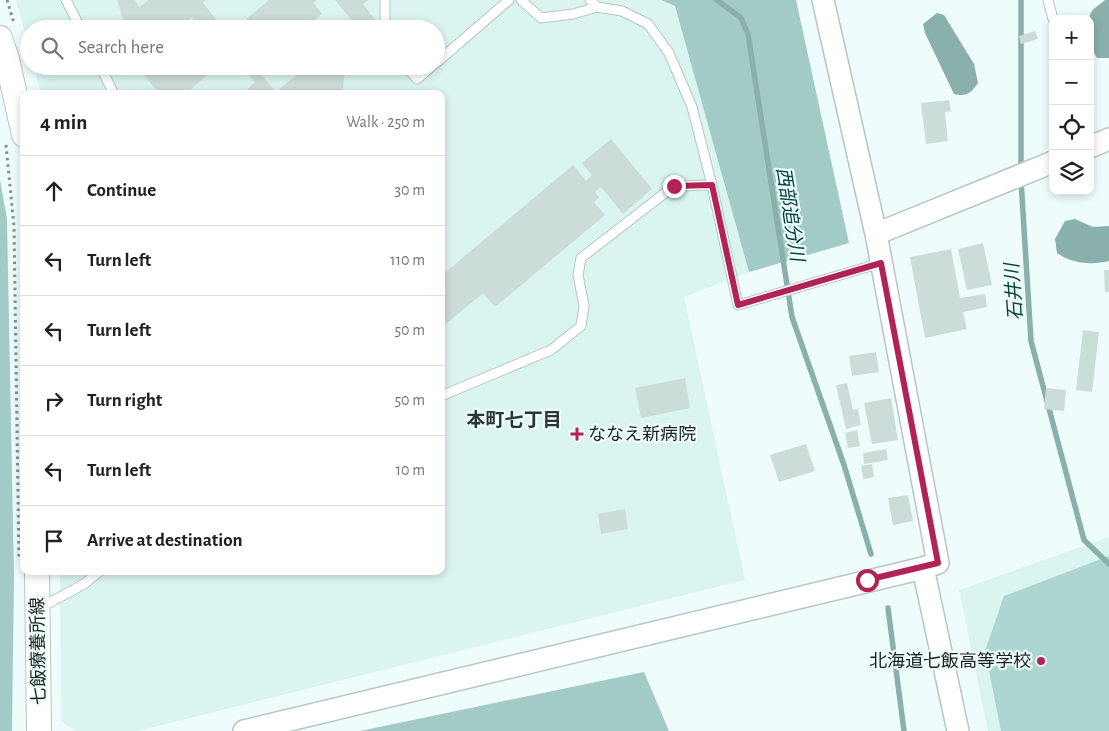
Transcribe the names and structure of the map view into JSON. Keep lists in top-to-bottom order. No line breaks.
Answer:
{"streets":{"main road":["七飯療養所線"]},"districts":["本町七丁目"],"water":["西部追分川","石井川"],"places":{"health":["ななえ新病院"],"other":["北海道七飯高等学校"]},"page":{"map_buttons":["+","−"],"search":"Search here","heading":["4 min","Walk · 250 m"],"list":[["Continue","30 m"],["Turn left","110 m"],["Turn left","50 m"],["Turn right","50 m"],["Turn left","10 m"],"Arrive at destination"]}}
